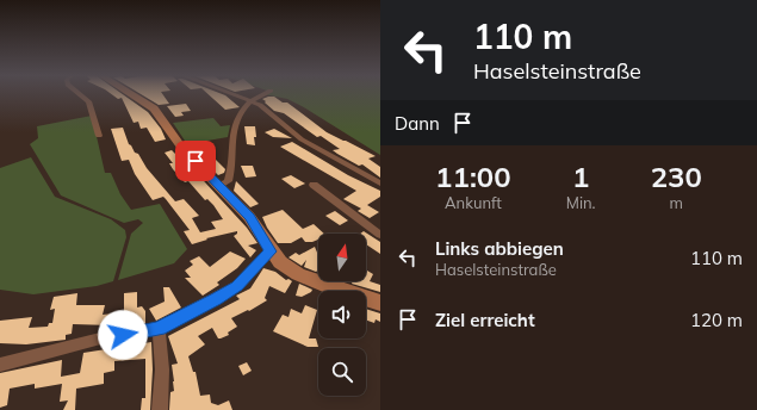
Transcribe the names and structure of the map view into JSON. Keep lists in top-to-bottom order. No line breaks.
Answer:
{"north":"top","page":{"turn":["110 m","Haselsteinstraße"],"then":"Dann","eta":["11:00","Ankunft","1","Min.","230","m"],"list":[{"name":"Links abbiegen","note":"Haselsteinstraße","value":"110 m"},{"name":"Ziel erreicht","value":"120 m"}]}}
